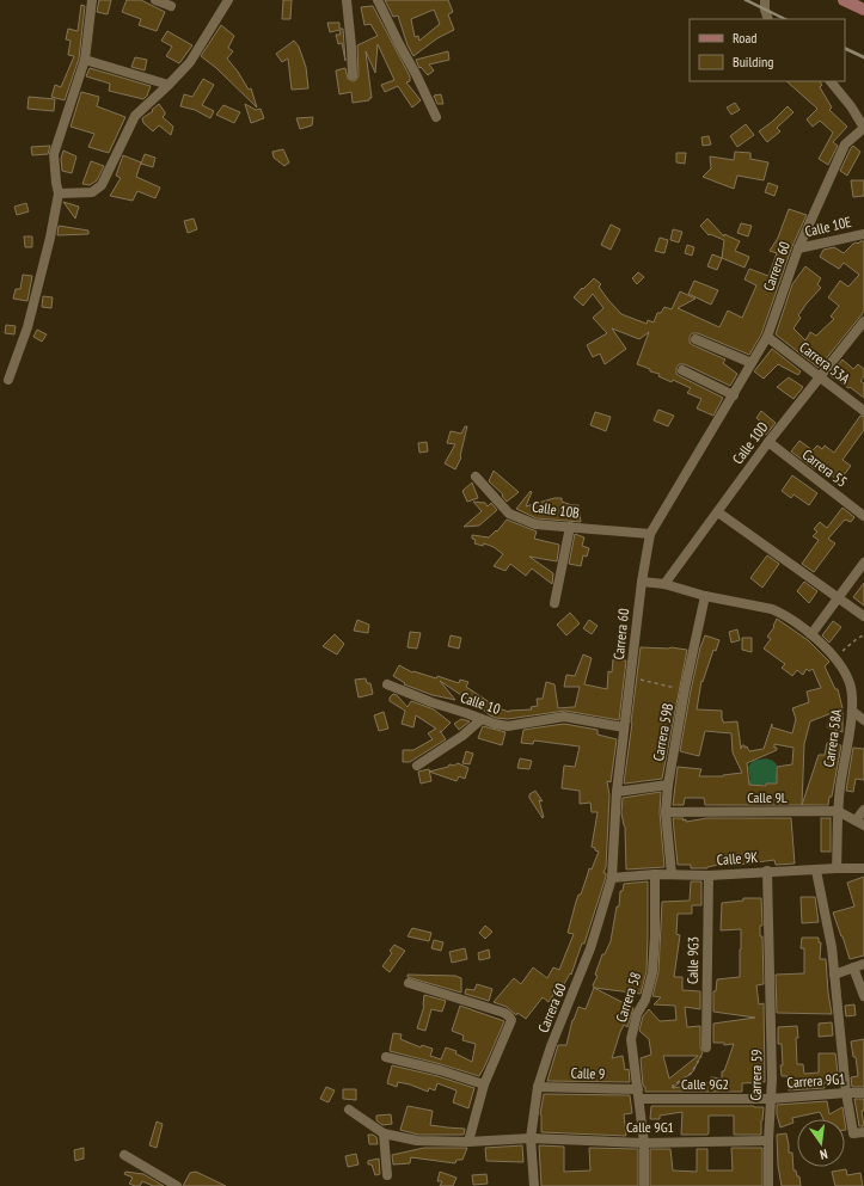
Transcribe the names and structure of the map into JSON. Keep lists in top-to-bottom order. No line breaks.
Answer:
{"streets":{"street":["Calle 10E","Carrera 60","Carrera 53A","Calle 10D","Carrera 55","Calle 10B","Calle 10","Carrera 59B","Carrera 58A","Calle 9L","Calle 9K","Calle 9G3","Carrera 58","Calle 9","Carrera 59","Carrera 9G1","Calle 9G2","Calle 9G1"]},"crossings":[["Calle 10E","Carrera 60"],["Carrera 60","Carrera 53A"],["Carrera 60","Calle 10B"],["Carrera 60","Calle 10"],["Carrera 60","Carrera 58A"],["Carrera 60","Calle 9K"],["Carrera 60","Calle 9"],["Carrera 60","Calle 9G1"],["Carrera 53A","Calle 10D"],["Calle 10D","Carrera 55"],["Calle 10D","Carrera 58A"],["Carrera 59B","Carrera 58A"],["Carrera 59B","Calle 9L"],["Carrera 59B","Calle 9K"],["Carrera 58A","Calle 9L"],["Carrera 58A","Calle 9K"],["Calle 9K","Calle 9G3"],["Calle 9K","Carrera 58"],["Calle 9K","Carrera 59"],["Carrera 58","Calle 9"],["Carrera 58","Calle 9G2"],["Carrera 58","Calle 9G1"],["Calle 9","Calle 9G2"],["Carrera 59","Carrera 9G1"],["Carrera 59","Calle 9G2"],["Carrera 59","Calle 9G1"],["Carrera 9G1","Calle 9G2"]],"legend":["Road","Building"],"north":"bottom"}
